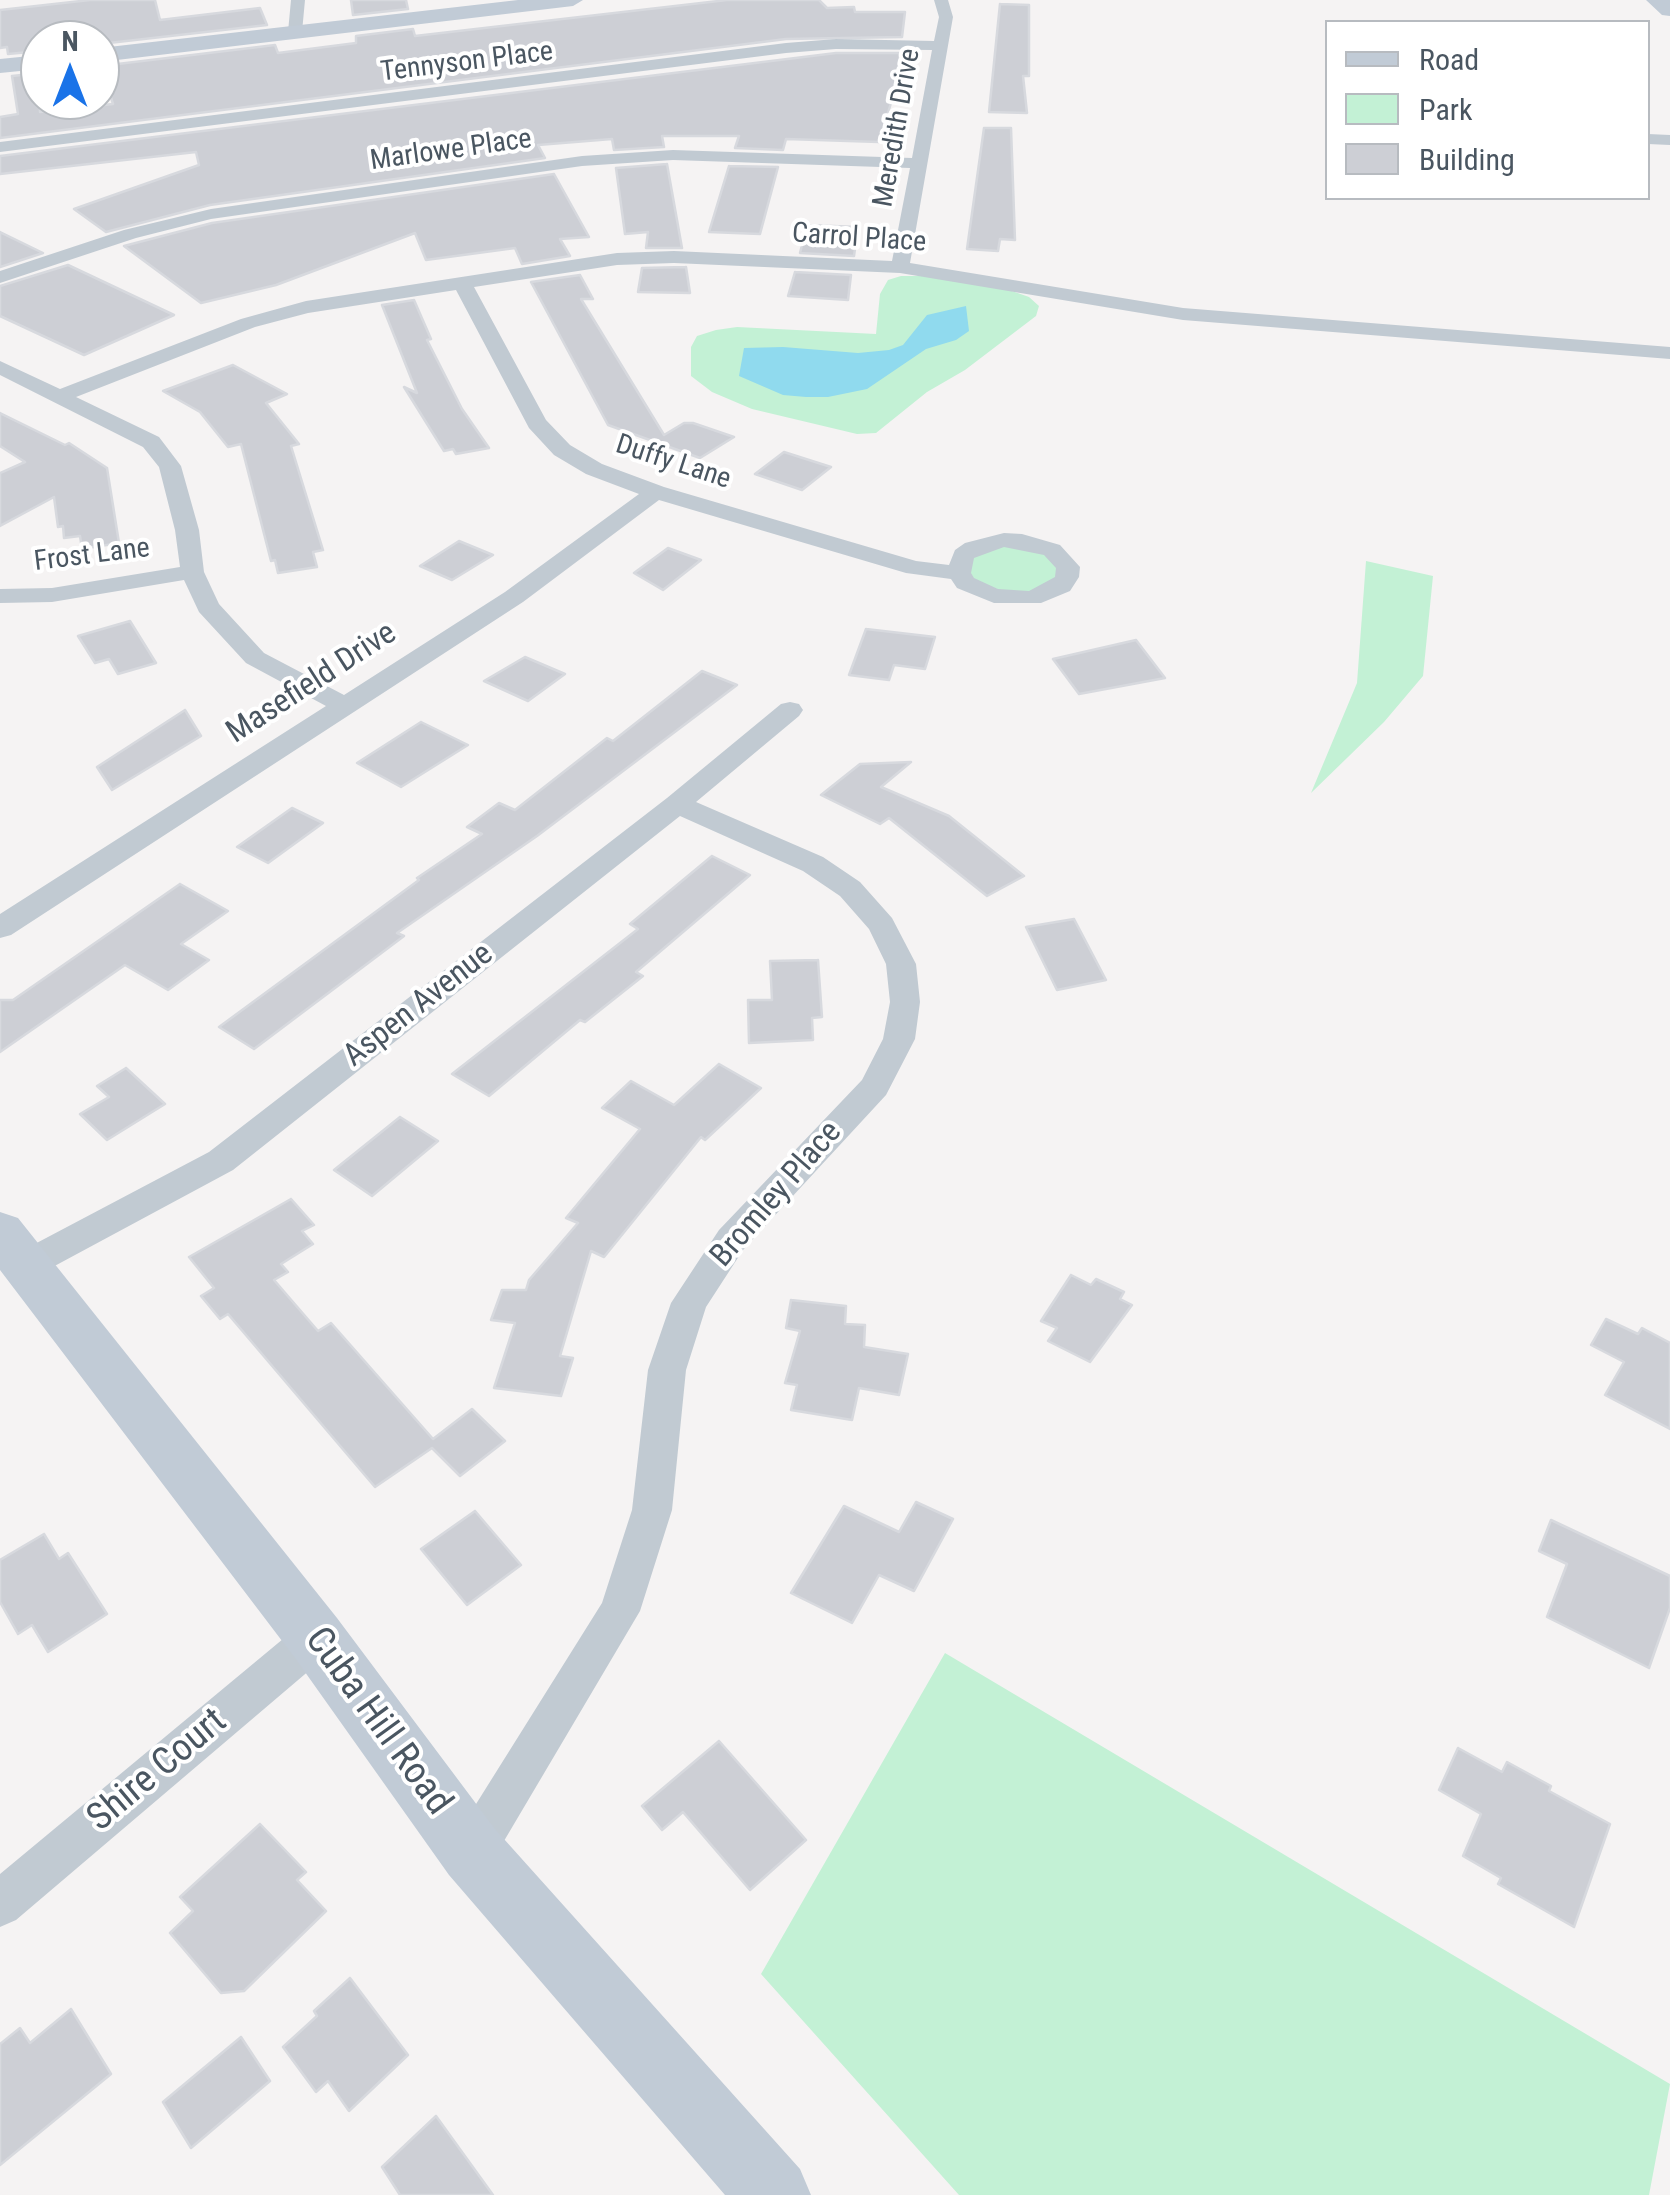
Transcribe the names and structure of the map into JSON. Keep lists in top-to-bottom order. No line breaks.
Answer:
{"streets":{"street":["Tennyson Place","Meredith Drive","Marlowe Place","Carrol Place","Duffy Lane","Frost Lane","Masefield Drive","Aspen Avenue","Bromley Place","Cuba Hill Road","Shire Court"]},"crossings":[["Tennyson Place","Meredith Drive"],["Meredith Drive","Marlowe Place"],["Meredith Drive","Carrol Place"],["Carrol Place","Duffy Lane"],["Duffy Lane","Masefield Drive"],["Aspen Avenue","Bromley Place"],["Aspen Avenue","Cuba Hill Road"],["Bromley Place","Cuba Hill Road"],["Cuba Hill Road","Shire Court"]],"legend":["Road","Park","Building"],"north":"top"}
